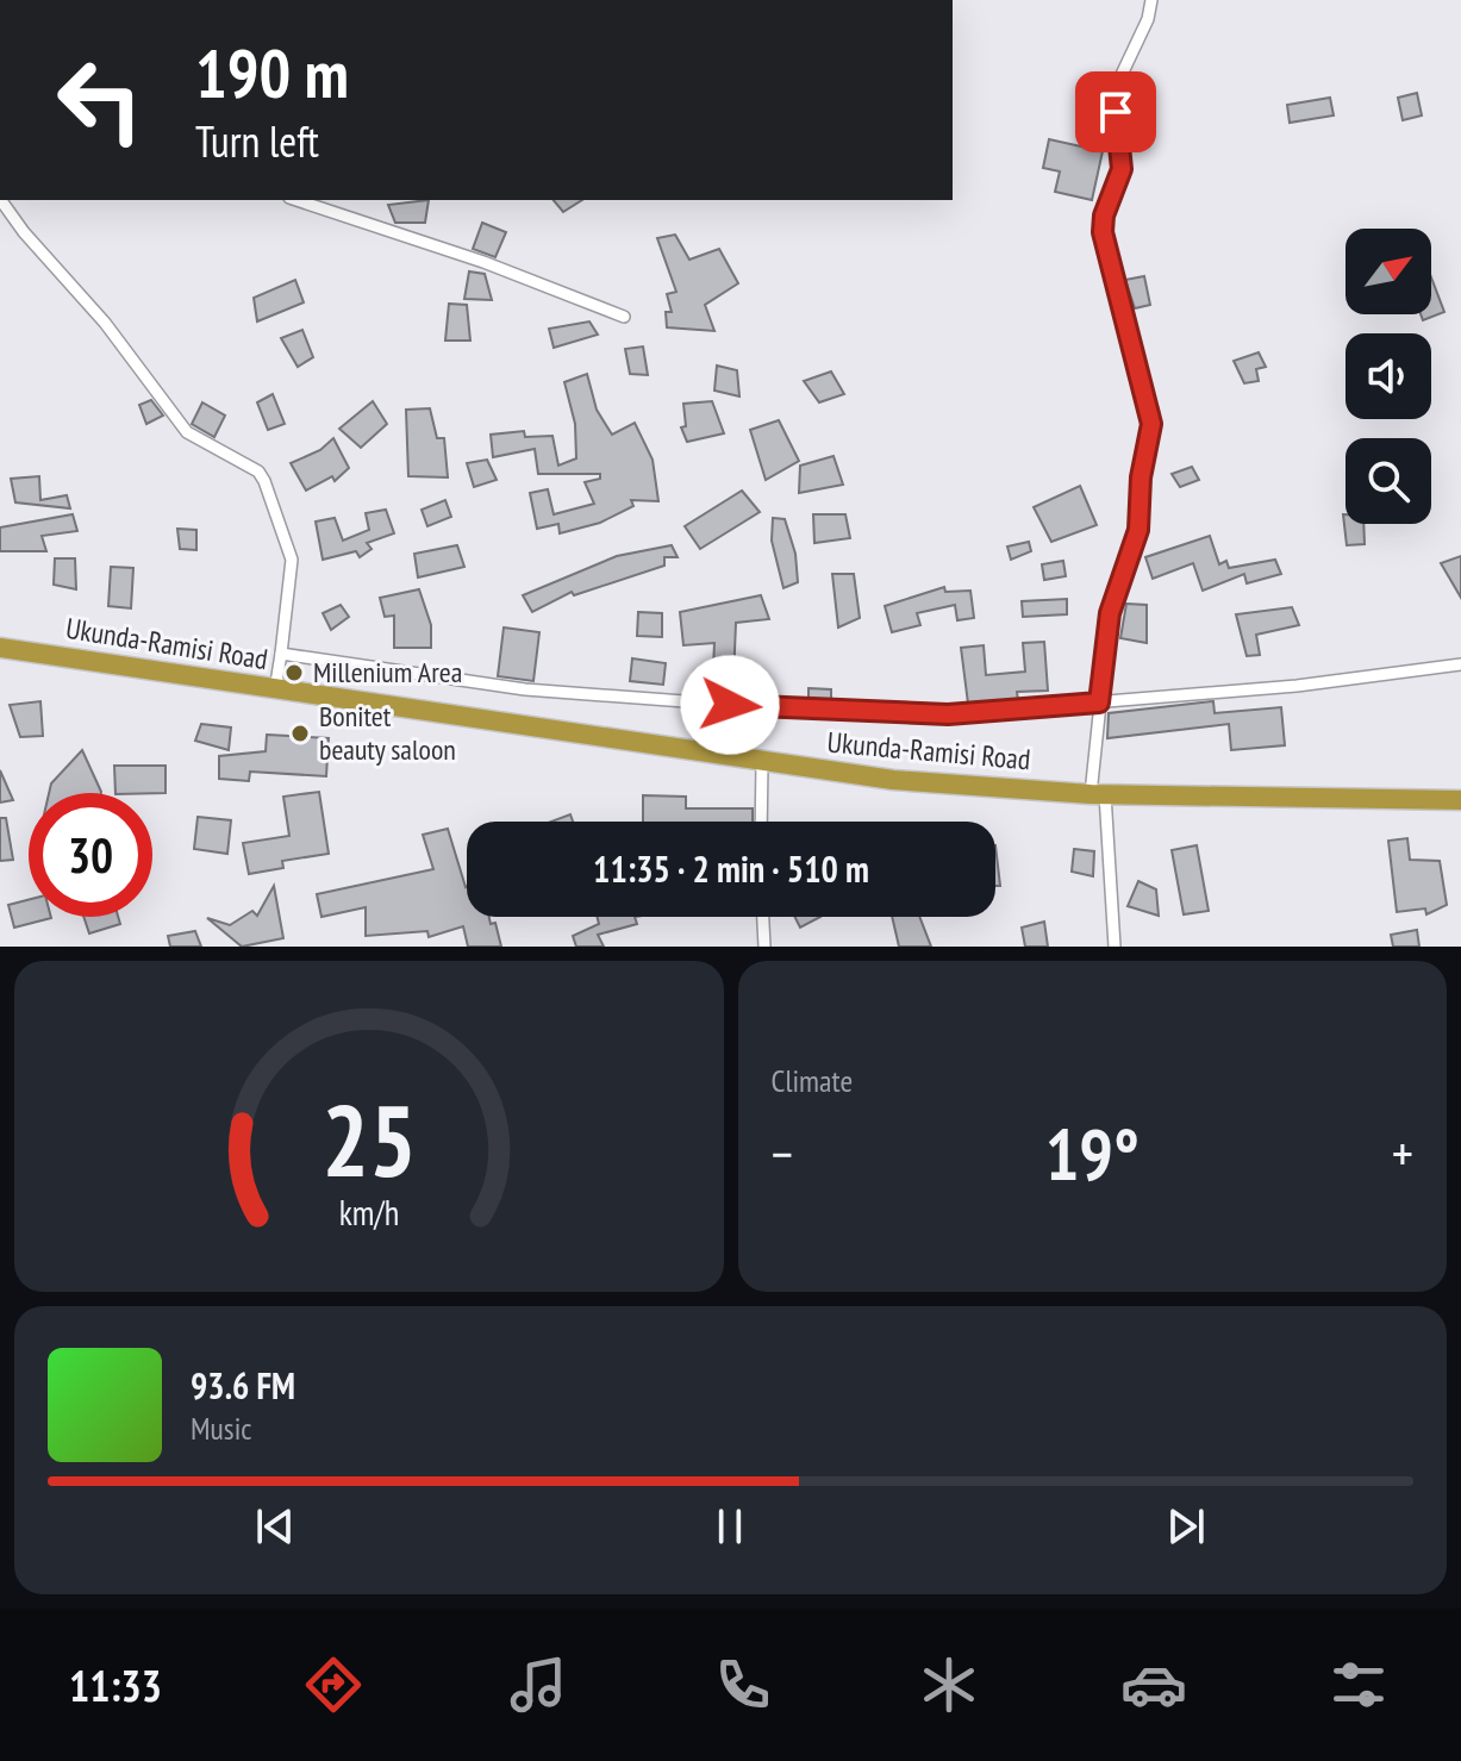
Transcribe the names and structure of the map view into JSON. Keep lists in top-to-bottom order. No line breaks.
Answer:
{"streets":{"highway":["Ukunda-Ramisi Road"]},"places":["Millenium Area","Bonitet beauty saloon"],"north":"top right","page":{"turn":["190 m","Turn left"],"limit":"30","trip":"11:35 · 2 min · 510 m","tile":"Climate","heat":["−","19°","+"],"song":["93.6 FM","Music"],"tabs":"11:33","gauge":["25","km/h"]}}
